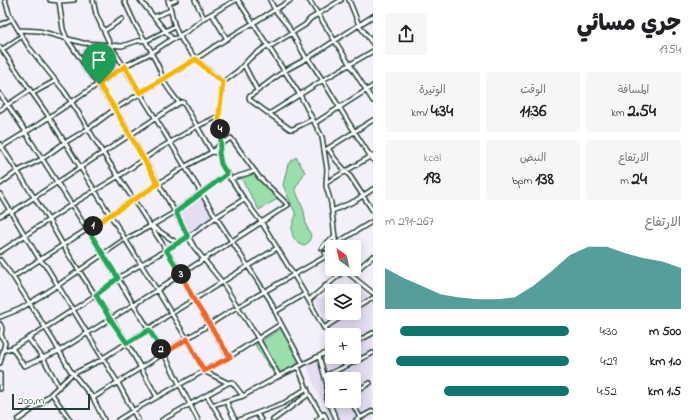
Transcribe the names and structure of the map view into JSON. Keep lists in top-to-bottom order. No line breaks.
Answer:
{"scale_bar":"200 m","north":"top left","page":{"heading":["جري مسائي","19:54"],"stats":[["المسافة","2.54 km"],["الوقت","11:36"],["الوتيرة","4:34 /km"],["الارتفاع","24 m"],["النبض","138 bpm"],["kcal","193"]],"pins":["4","1","3","2"],"chart":["الارتفاع","267–291 m"],"map_buttons":["+","−"],"list":[{"name":"500 m","note":"4:30"},{"name":"1.0 km","note":"4:29"},{"name":"1.5 km","note":"4:52"}],"scale":"200 m"}}
